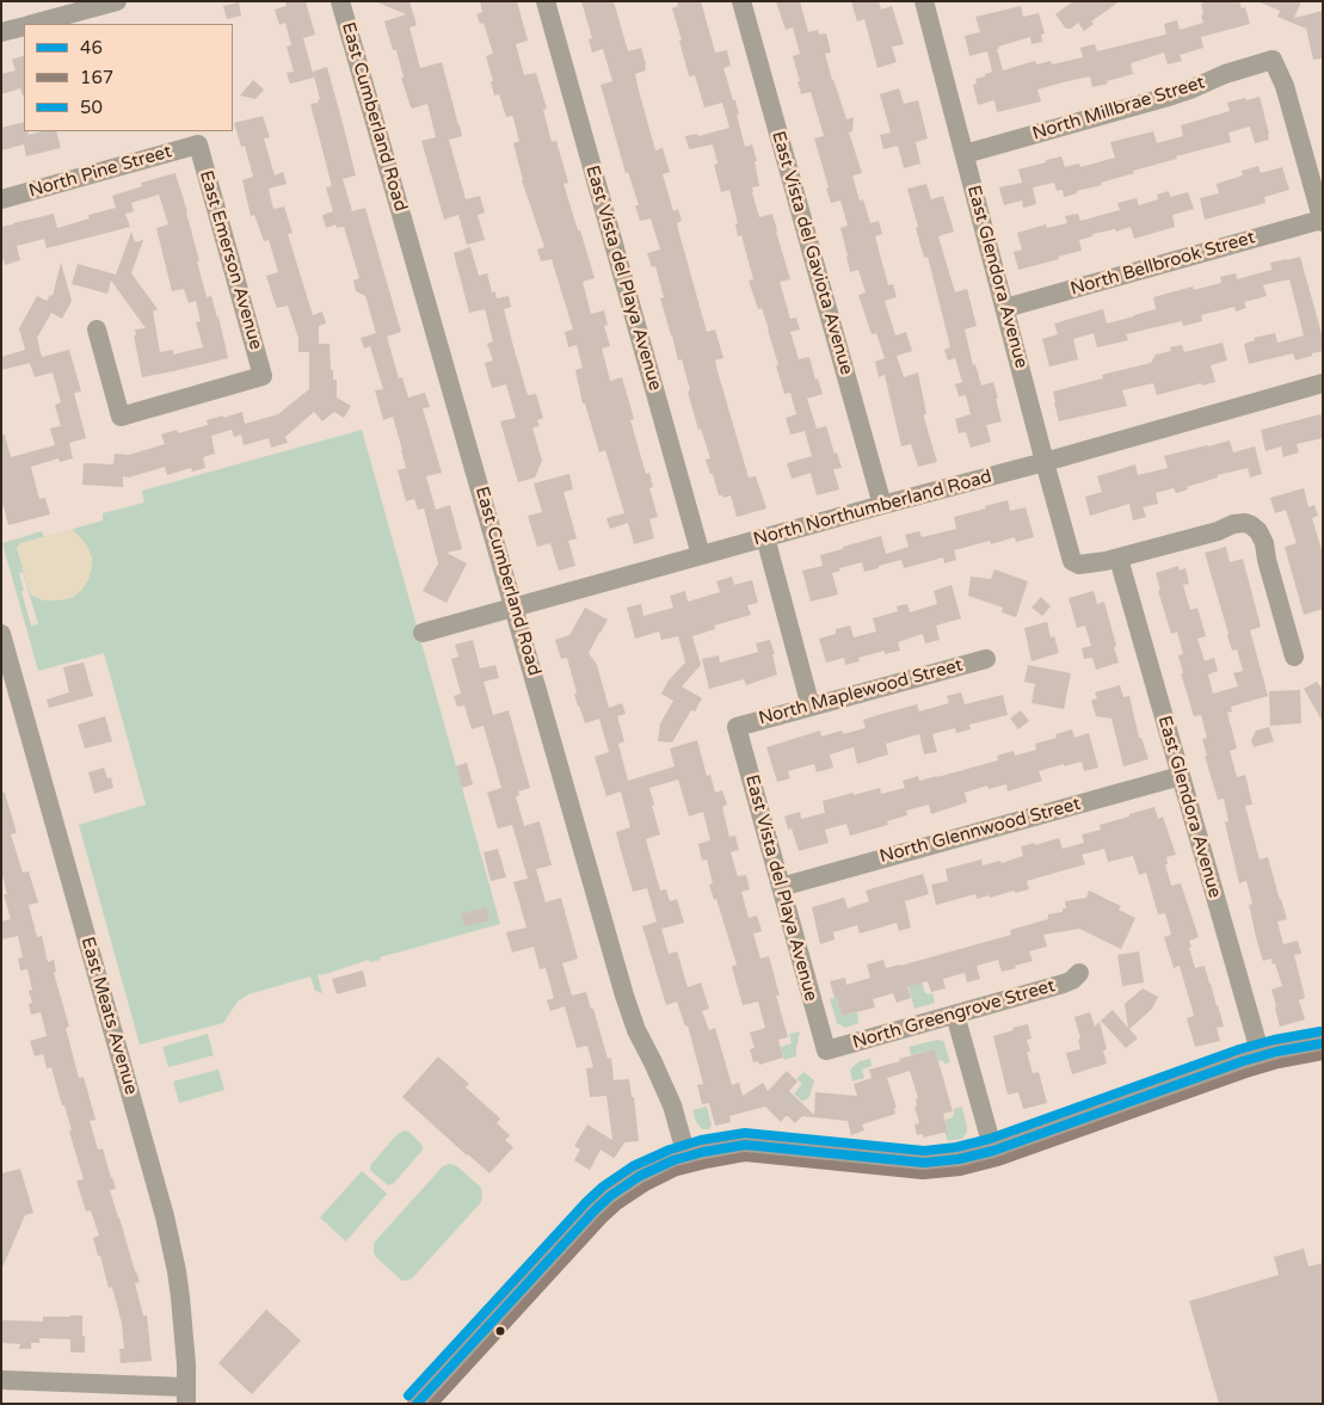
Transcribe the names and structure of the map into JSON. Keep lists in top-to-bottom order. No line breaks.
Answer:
{"streets":{"street":["North Millbrae Street","East Cumberland Road","North Pine Street","East Vista del Gaviota Avenue","East Emerson Avenue","North Bellbrook Street","East Glendora Avenue","East Vista del Playa Avenue","North Northumberland Road","North Maplewood Street","North Glennwood Street","North Greengrove Street","East Meats Avenue"]},"crossings":[["North Millbrae Street","North Bellbrook Street"],["North Millbrae Street","East Glendora Avenue"],["East Cumberland Road","North Northumberland Road"],["North Pine Street","East Emerson Avenue"],["East Vista del Gaviota Avenue","North Northumberland Road"],["North Bellbrook Street","East Glendora Avenue"],["East Glendora Avenue","North Northumberland Road"],["East Glendora Avenue","North Glennwood Street"],["East Vista del Playa Avenue","North Northumberland Road"],["East Vista del Playa Avenue","North Maplewood Street"],["East Vista del Playa Avenue","North Glennwood Street"],["East Vista del Playa Avenue","North Greengrove Street"]],"lines":["transit line 50","transit line 46","transit line 167"],"legend":["46","167","50"]}
